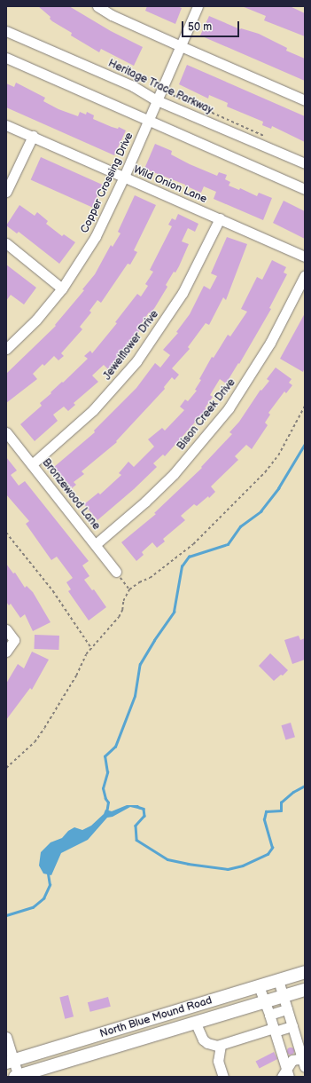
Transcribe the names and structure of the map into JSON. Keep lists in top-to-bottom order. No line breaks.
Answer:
{"streets":{"main road":["North Blue Mound Road"],"street":["Heritage Trace Parkway","Copper Crossing Drive","Wild Onion Lane","Jewelflower Drive","Bison Creek Drive","Bronzewood Lane"]},"crossings":[["Heritage Trace Parkway","Copper Crossing Drive"],["Copper Crossing Drive","Wild Onion Lane"],["Wild Onion Lane","Jewelflower Drive"],["Jewelflower Drive","Bronzewood Lane"],["Bison Creek Drive","Bronzewood Lane"]],"scale_bar":"50 m"}
